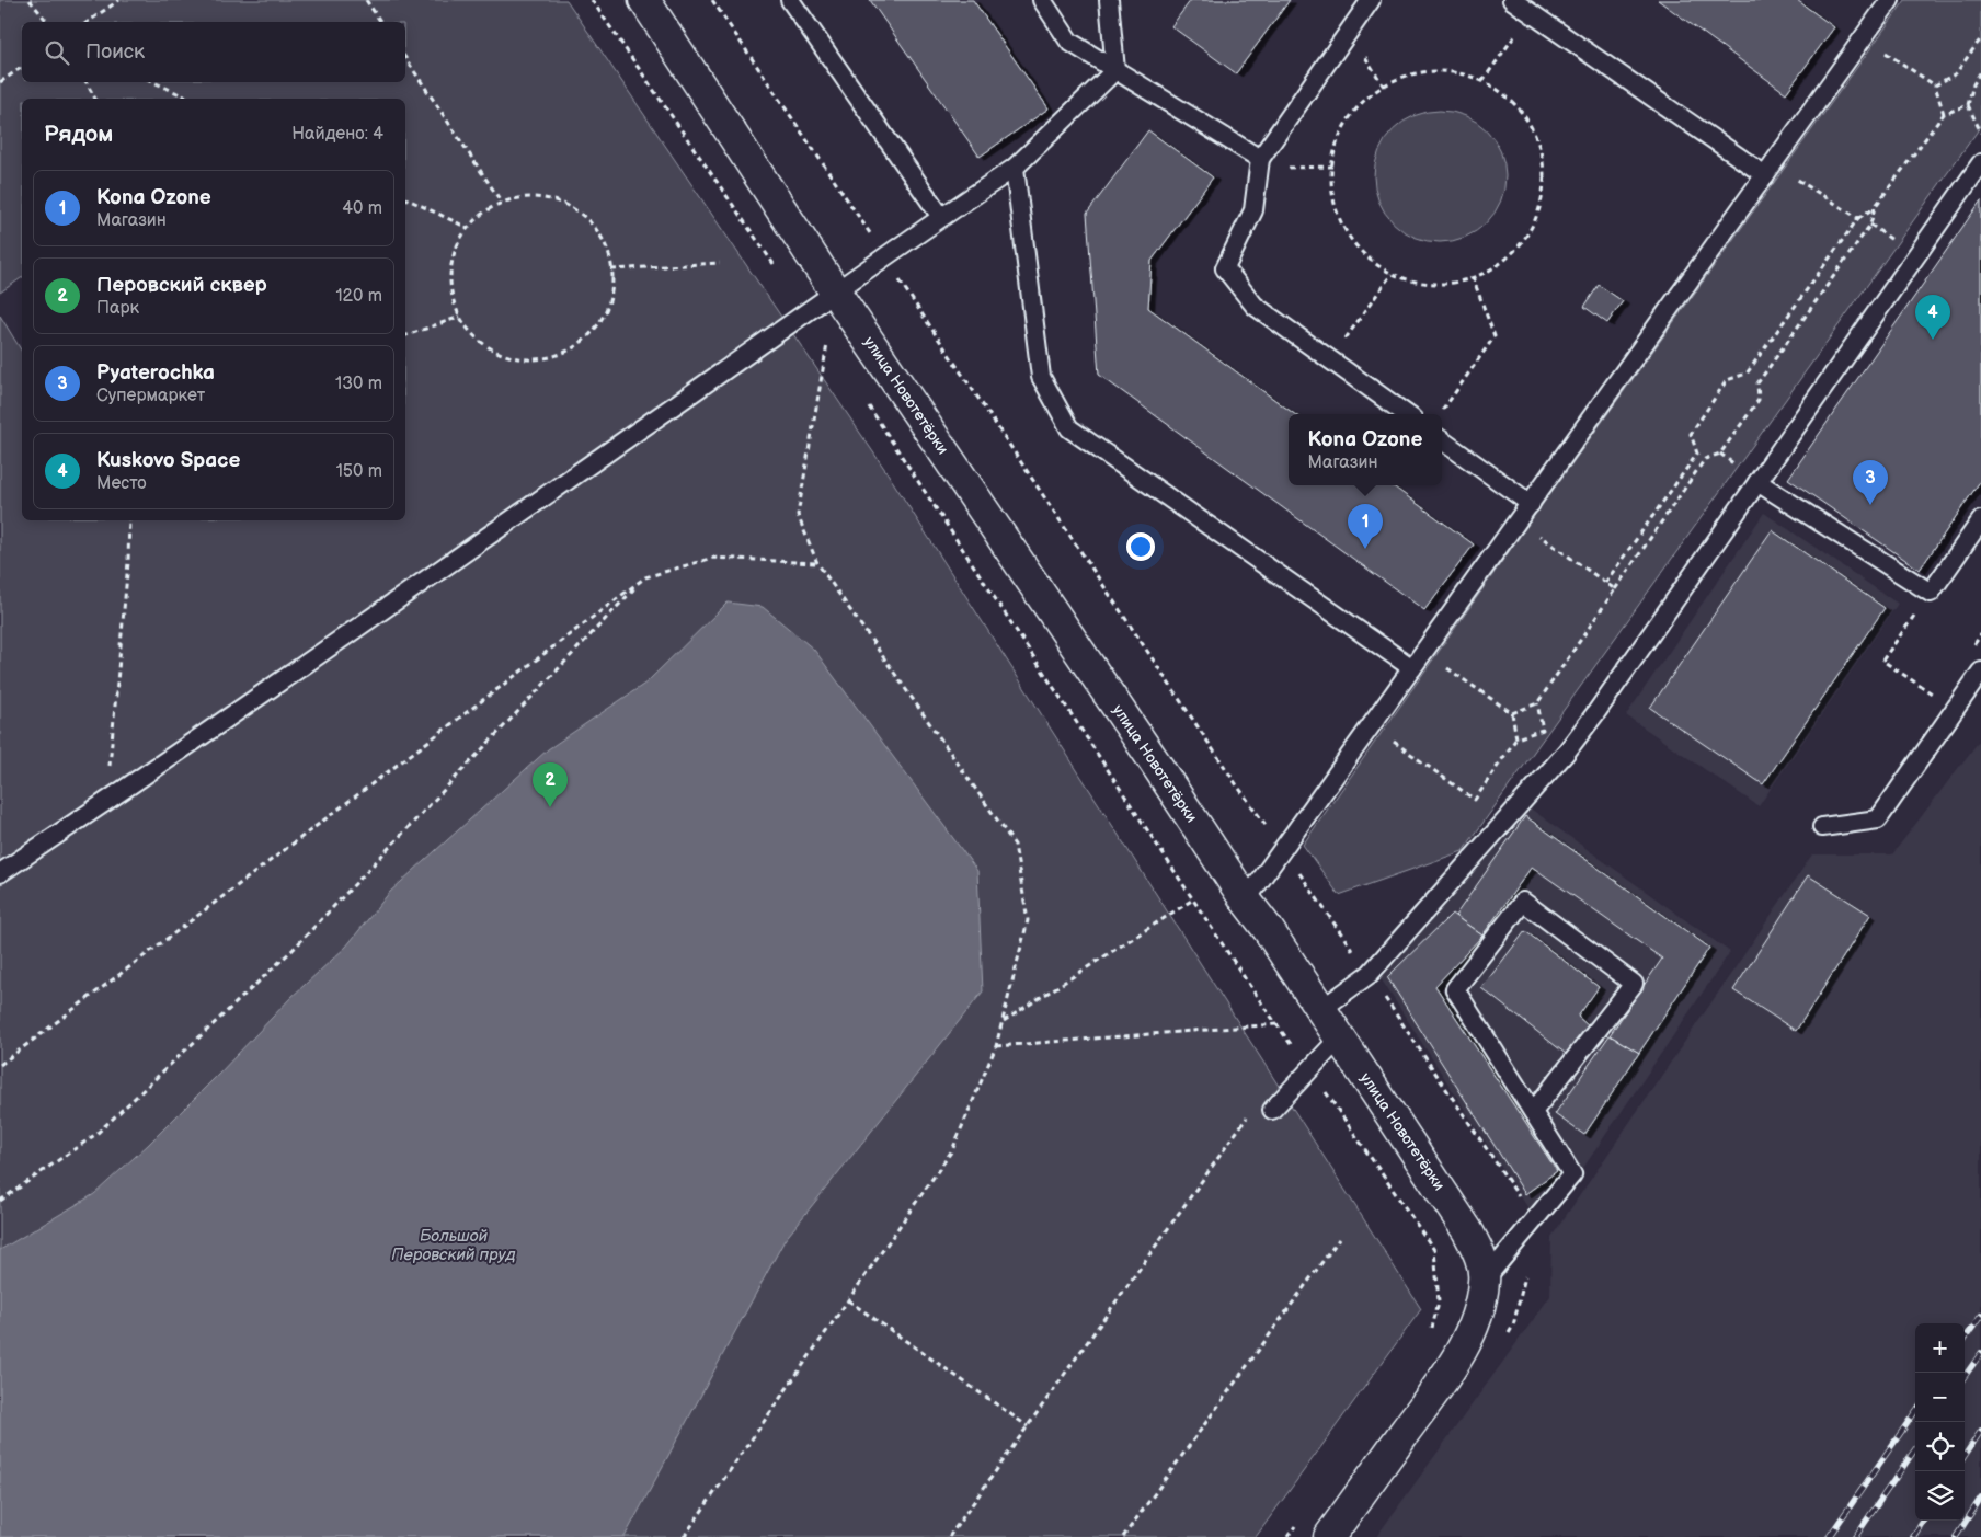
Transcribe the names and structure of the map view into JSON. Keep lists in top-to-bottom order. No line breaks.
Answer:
{"streets":{"street":["улица Новотетёрки"]},"water":["Большой Перовский пруд"],"page":{"search":"Поиск","heading":["Рядом","Найдено: 4"],"list":[{"mark":"1","name":"Kona Ozone","note":"Магазин","value":"40 m"},{"mark":"2","name":"Перовский сквер","note":"Парк","value":"120 m"},{"mark":"3","name":"Pyaterochka","note":"Супермаркет","value":"130 m"},{"mark":"4","name":"Kuskovo Space","note":"Место","value":"150 m"}],"pins":["4","3","1","2"],"popup":["Kona Ozone","Магазин"],"map_buttons":["+","−"]}}
